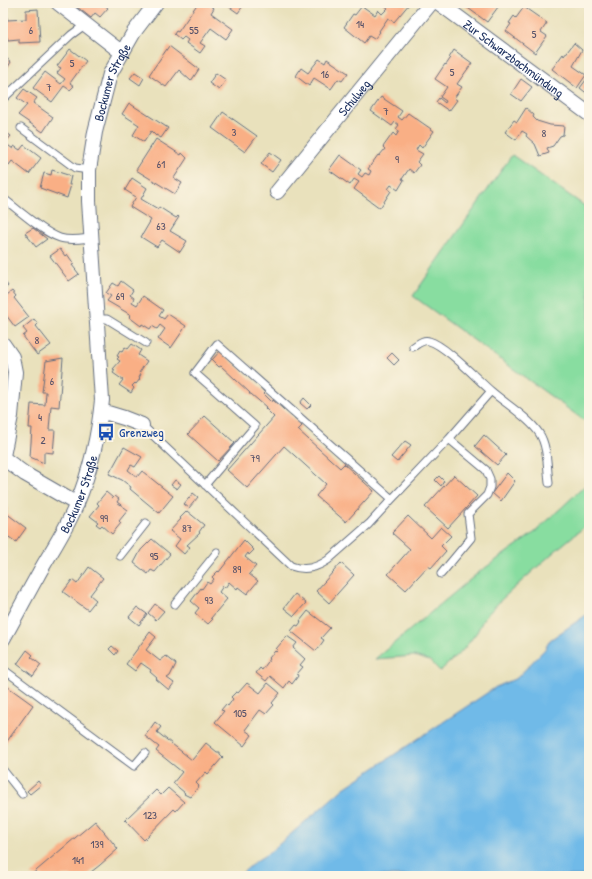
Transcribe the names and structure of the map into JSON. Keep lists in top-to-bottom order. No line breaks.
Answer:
{"streets":{"street":["Zur Schwarzbachmündung","Bockumer Straße","Schulweg"]},"places":{"bus stop":["Grenzweg"]},"house_numbers":["14","6","55","5","5","5","16","7","7","3","8","9","61","63","69","8","6","4","2","79","99","87","95","89","93","105","123","139","141"]}
